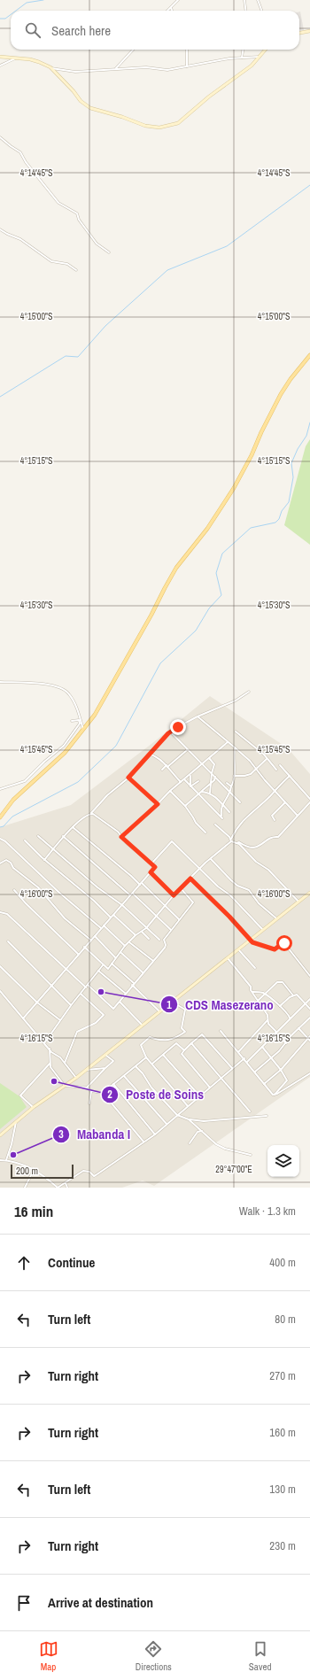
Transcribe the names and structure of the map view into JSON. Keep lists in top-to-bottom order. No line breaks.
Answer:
{"places":["CDS Masezerano","Poste de Soins","Mabanda I"],"scale_bar":"200 m","page":{"search":"Search here","scale":"200 m","heading":["16 min","Walk · 1.3 km"],"list":[["Continue","400 m"],["Turn left","80 m"],["Turn right","270 m"],["Turn right","160 m"],["Turn left","130 m"],["Turn right","230 m"],"Arrive at destination"],"nav":["Map","Directions","Saved"]},"coordinates":["4°14'45\"S","4°15'00\"S","4°15'15\"S","4°15'30\"S","4°15'45\"S","4°16'00\"S","4°16'15\"S","29°47'00\"E"]}
